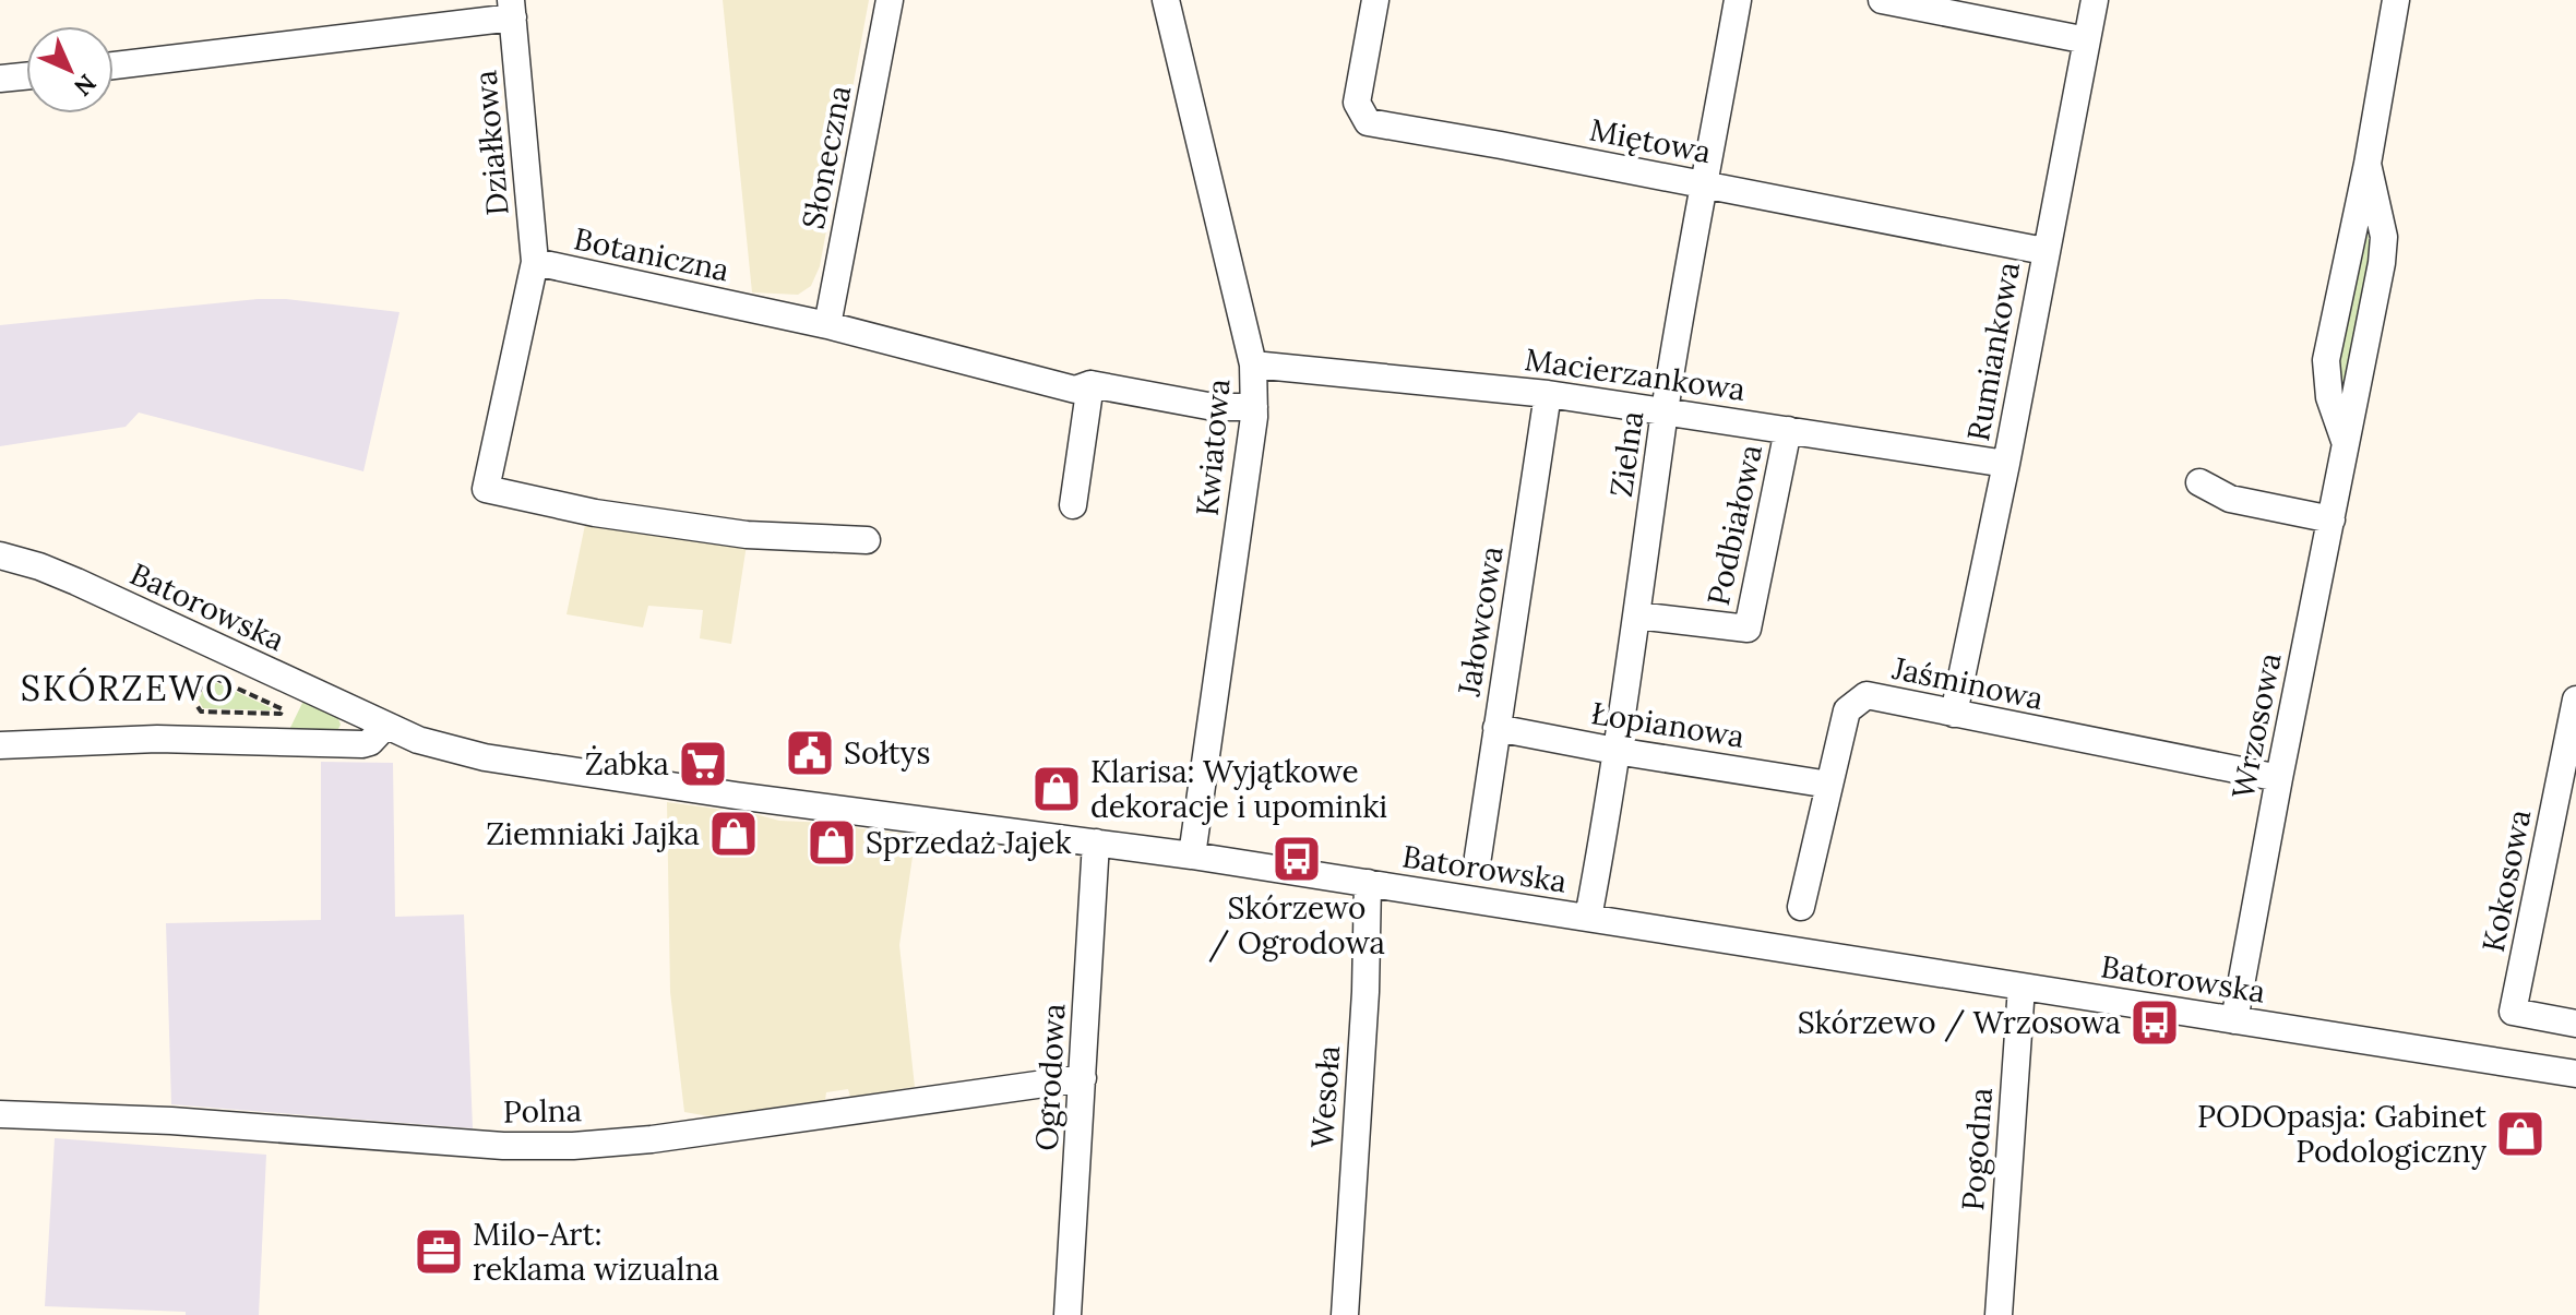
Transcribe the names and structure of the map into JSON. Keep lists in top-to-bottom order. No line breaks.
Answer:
{"streets":{"street":["Miętowa","Działkowa","Słoneczna","Botaniczna","Rumiankowa","Macierzankowa","Kwiatowa","Zielna","Podbiałowa","Batorowska","Jałowcowa","Jaśminowa","Łopianowa","Wrzosowa","Kokosowa","Ogrodowa","Wesoła","Polna","Pogodna"]},"crossings":[["Miętowa","Rumiankowa"],["Miętowa","Zielna"],["Działkowa","Botaniczna"],["Słoneczna","Botaniczna"],["Botaniczna","Kwiatowa"],["Rumiankowa","Macierzankowa"],["Rumiankowa","Jaśminowa"],["Macierzankowa","Kwiatowa"],["Macierzankowa","Zielna"],["Macierzankowa","Podbiałowa"],["Macierzankowa","Jałowcowa"],["Kwiatowa","Batorowska"],["Zielna","Podbiałowa"],["Zielna","Batorowska"],["Zielna","Łopianowa"],["Batorowska","Wrzosowa"],["Batorowska","Ogrodowa"],["Batorowska","Wesoła"],["Batorowska","Pogodna"],["Jałowcowa","Łopianowa"],["Jaśminowa","Łopianowa"],["Jaśminowa","Wrzosowa"],["Ogrodowa","Polna"]],"districts":["SKÓRZEWO"],"places":{"public building":["Sołtys"],"supermarket":["Żabka"],"shop":["Klarisa: Wyjątkowe dekoracje i upominki","Ziemniaki Jajka","Sprzedaż Jajek","PODOpasja: Gabinet Podologiczny"],"bus stop":["Skórzewo / Ogrodowa","Skórzewo / Wrzosowa"],"office":["Milo-Art: reklama wizualna"]},"north":"bottom right"}
